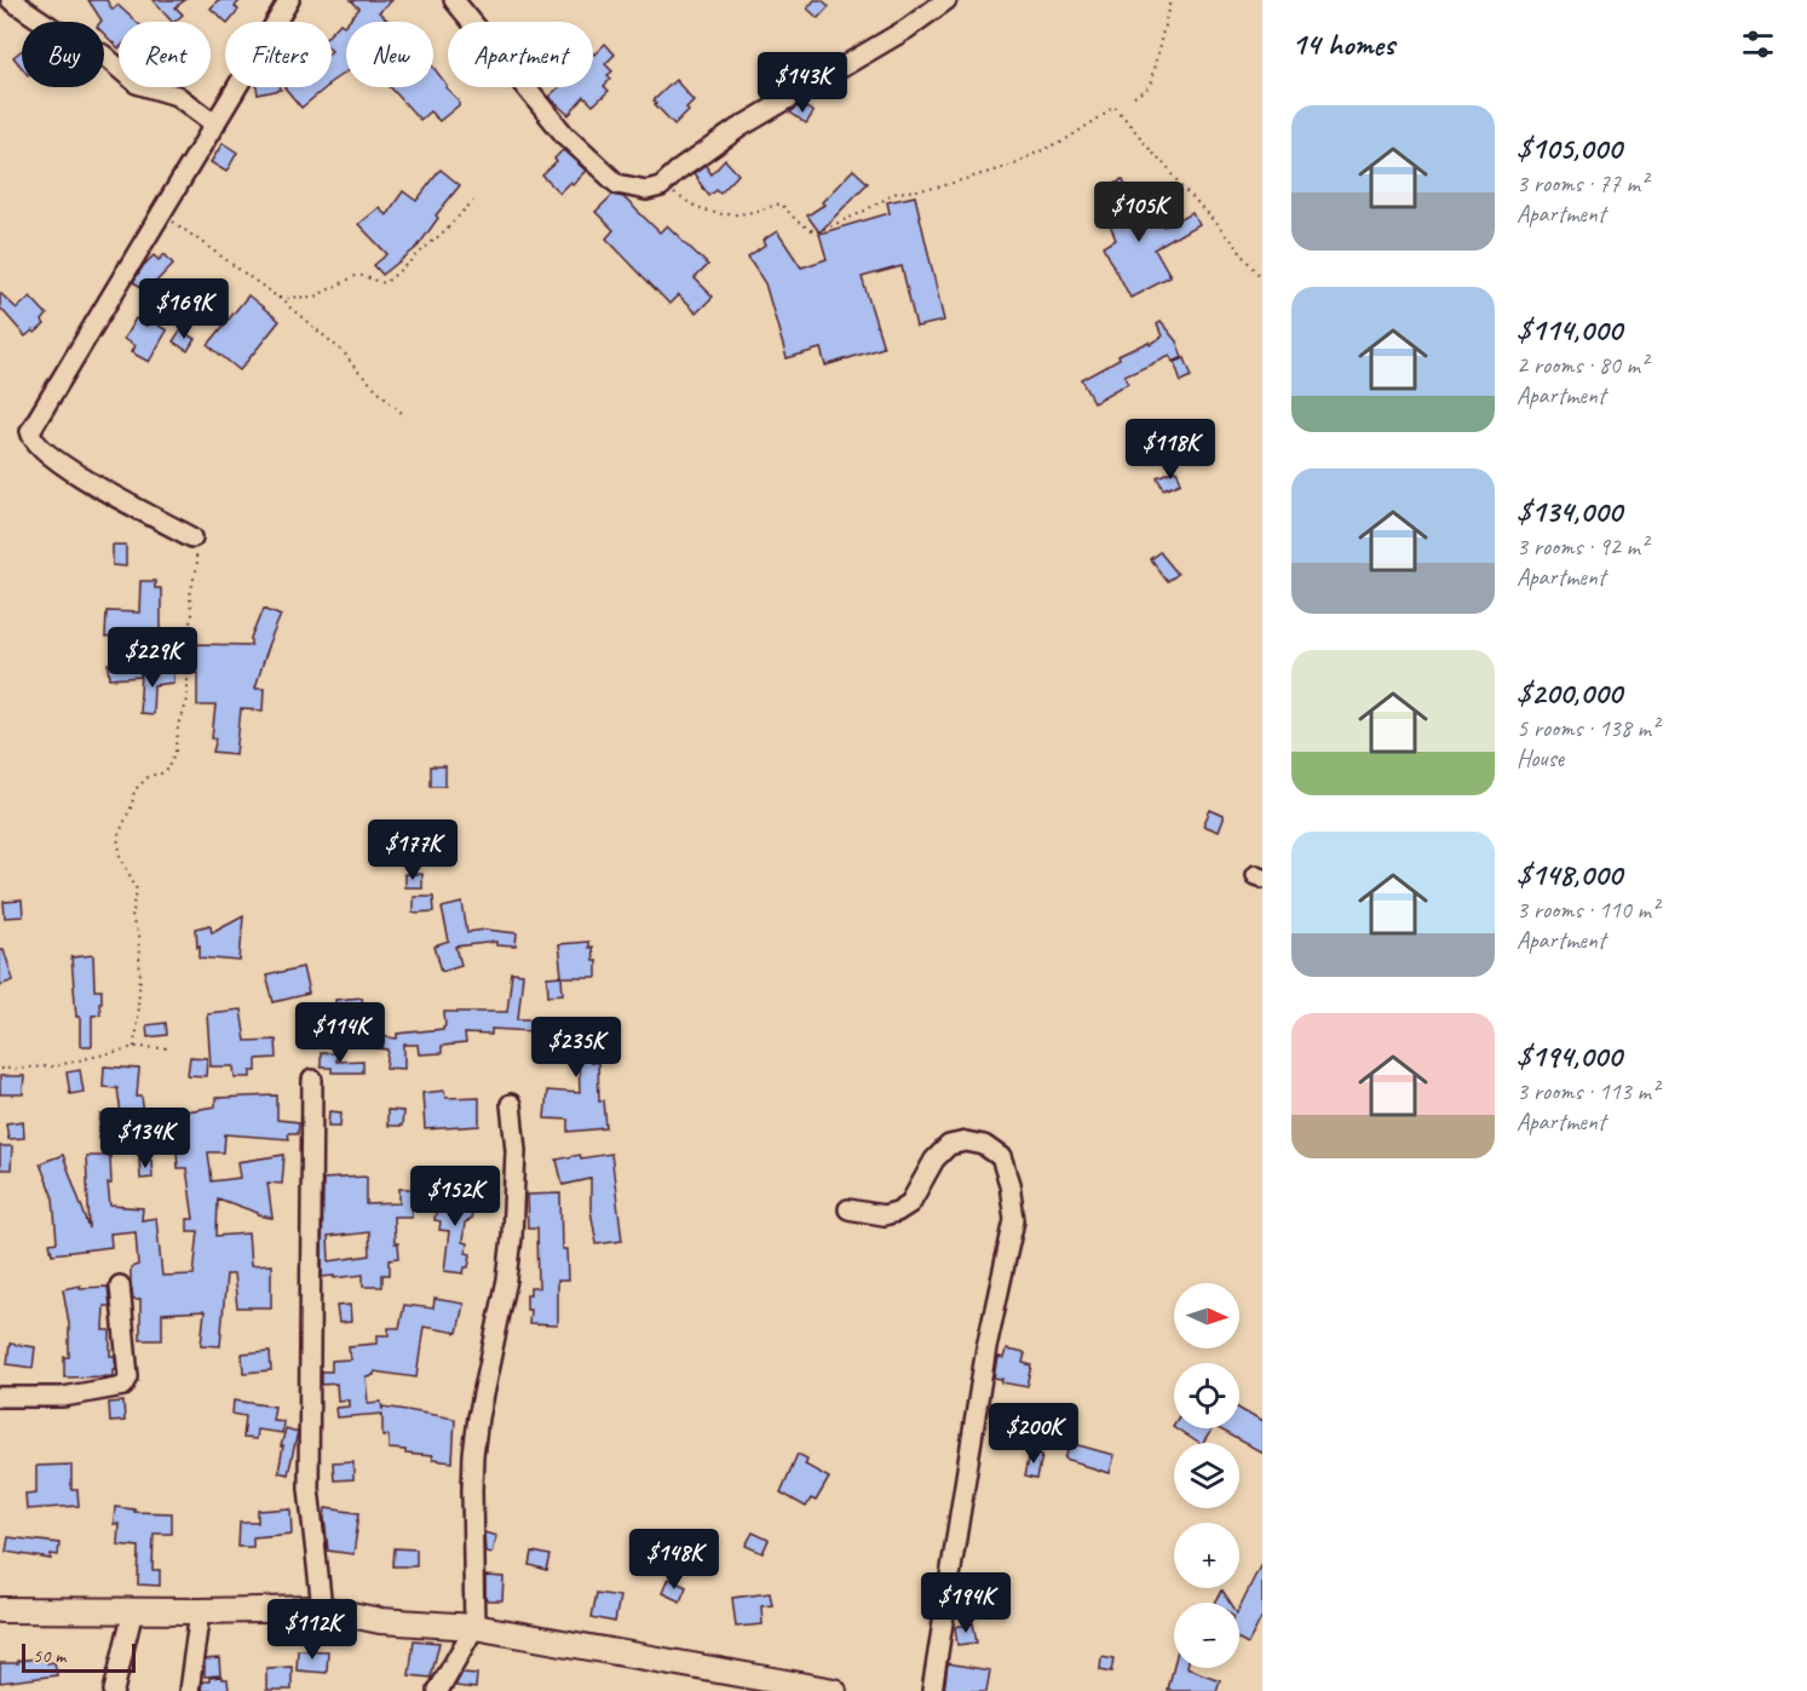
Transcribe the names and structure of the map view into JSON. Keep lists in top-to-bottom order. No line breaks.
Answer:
{"scale_bar":"50 m","north":"right","page":{"heading":"14 homes","chip":["Buy","Rent","Filters","New","Apartment"],"price":["$143K","$105K","$169K","$118K","$229K","$177K","$114K","$235K","$134K","$152K","$200K","$148K","$194K","$112K"],"list":[{"name":"$105,000","note":"3 rooms · 77 m² · Apartment"},{"name":"$114,000","note":"2 rooms · 80 m² · Apartment"},{"name":"$134,000","note":"3 rooms · 92 m² · Apartment"},{"name":"$200,000","note":"5 rooms · 138 m² · House"},{"name":"$148,000","note":"3 rooms · 110 m² · Apartment"},{"name":"$194,000","note":"3 rooms · 113 m² · Apartment"}],"map_buttons":["+","−"],"scale":"50 m"}}
